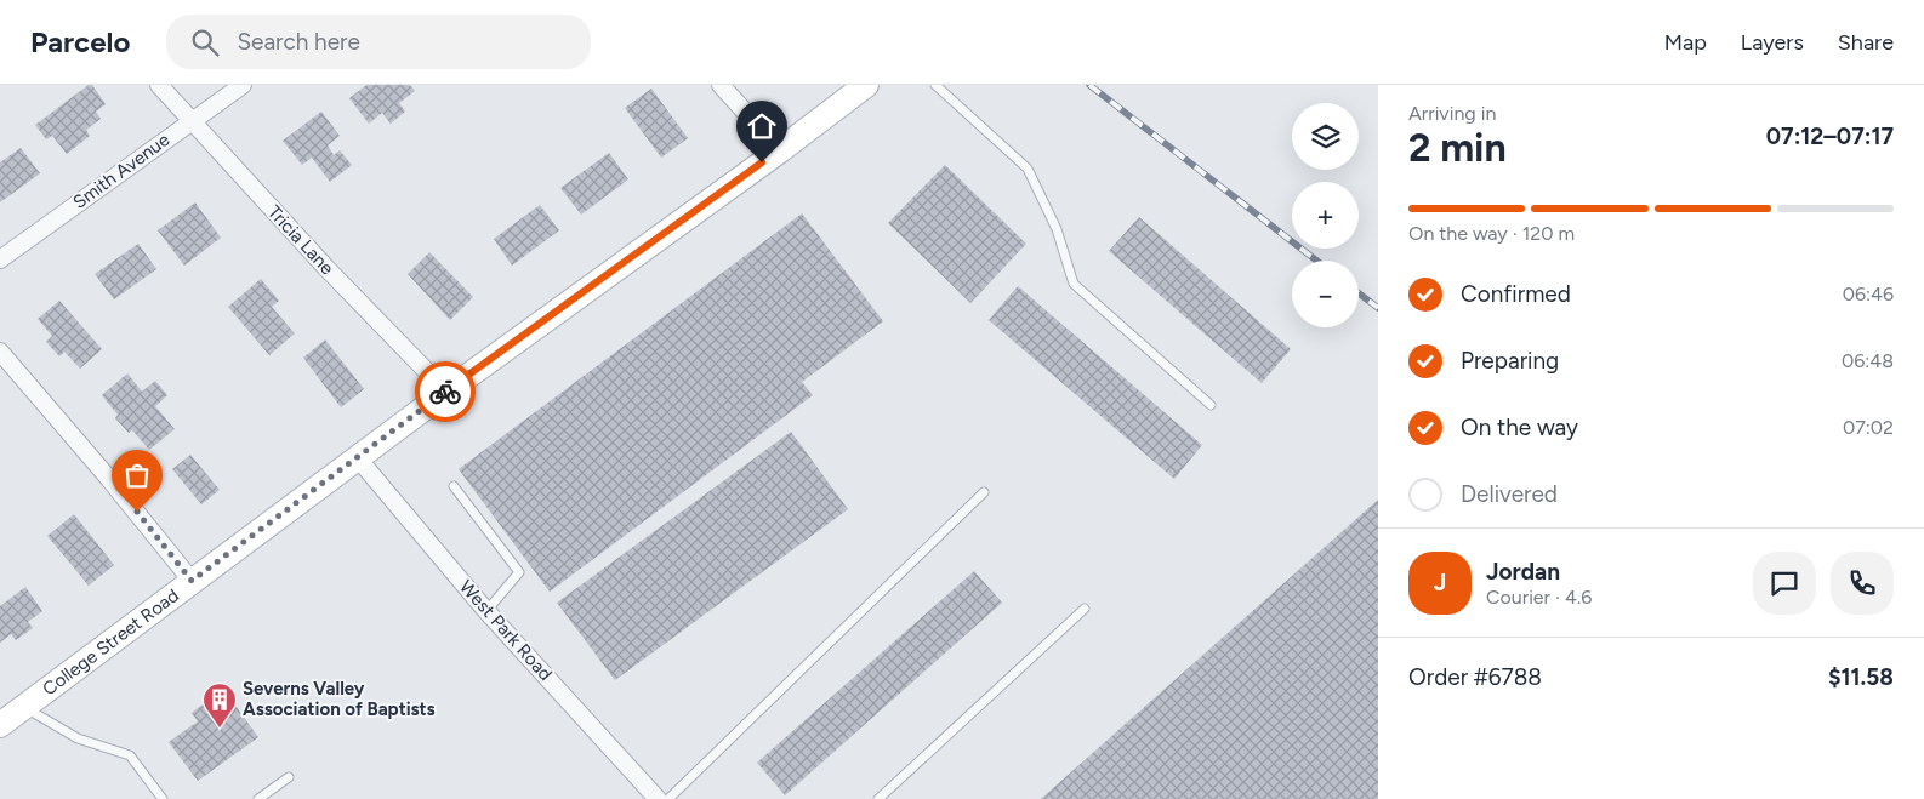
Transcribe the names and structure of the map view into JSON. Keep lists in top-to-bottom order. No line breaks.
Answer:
{"streets":{"street":["Smith Avenue","Tricia Lane","West Park Road","College Street Road"]},"crossings":[["Smith Avenue","Tricia Lane"],["Tricia Lane","College Street Road"],["West Park Road","College Street Road"]],"places":{"building":["Severns Valley Association of Baptists"]},"page":{"header":"Parcelo","search":"Search here","nav":["Map","Layers","Share"],"heading":["2 min","Arriving in","07:12–07:17"],"panel":["Jordan","Courier · 4.6","Order #6788","$11.58"],"map_buttons":["+","−"],"bar":"On the way · 120 m","list":[["Confirmed","06:46"],["Preparing","06:48"],["On the way","07:02"],"Delivered"],"round":"J"}}
